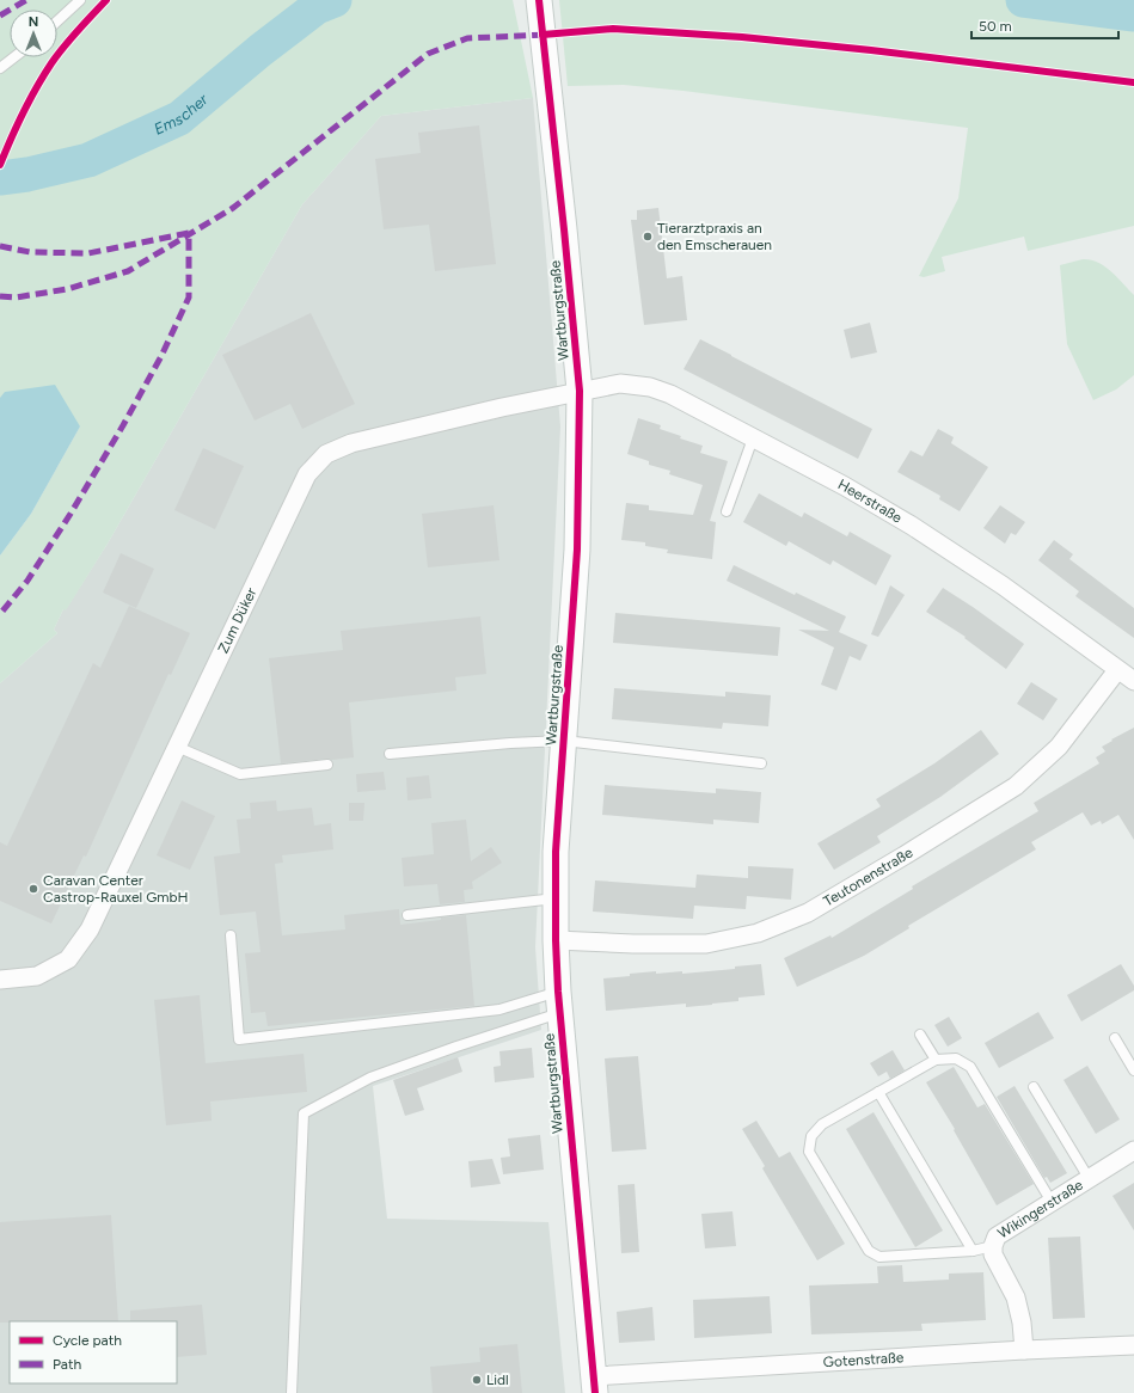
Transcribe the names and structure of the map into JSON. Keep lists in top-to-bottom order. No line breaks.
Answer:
{"streets":{"main road":["Wartburgstraße"],"street":["Heerstraße","Zum Düker","Teutonenstraße","Wikingerstraße","Gotenstraße"]},"crossings":[["Wartburgstraße","Heerstraße"],["Wartburgstraße","Zum Düker"],["Wartburgstraße","Teutonenstraße"],["Wartburgstraße","Gotenstraße"],["Heerstraße","Zum Düker"],["Heerstraße","Teutonenstraße"],["Wikingerstraße","Gotenstraße"]],"water":["Emscher"],"places":["Tierarztpraxis an den Emscherauen","Caravan Center Castrop-Rauxel GmbH","Lidl"],"legend":["Cycle path","Path"],"scale_bar":"50 m","north":"top"}
